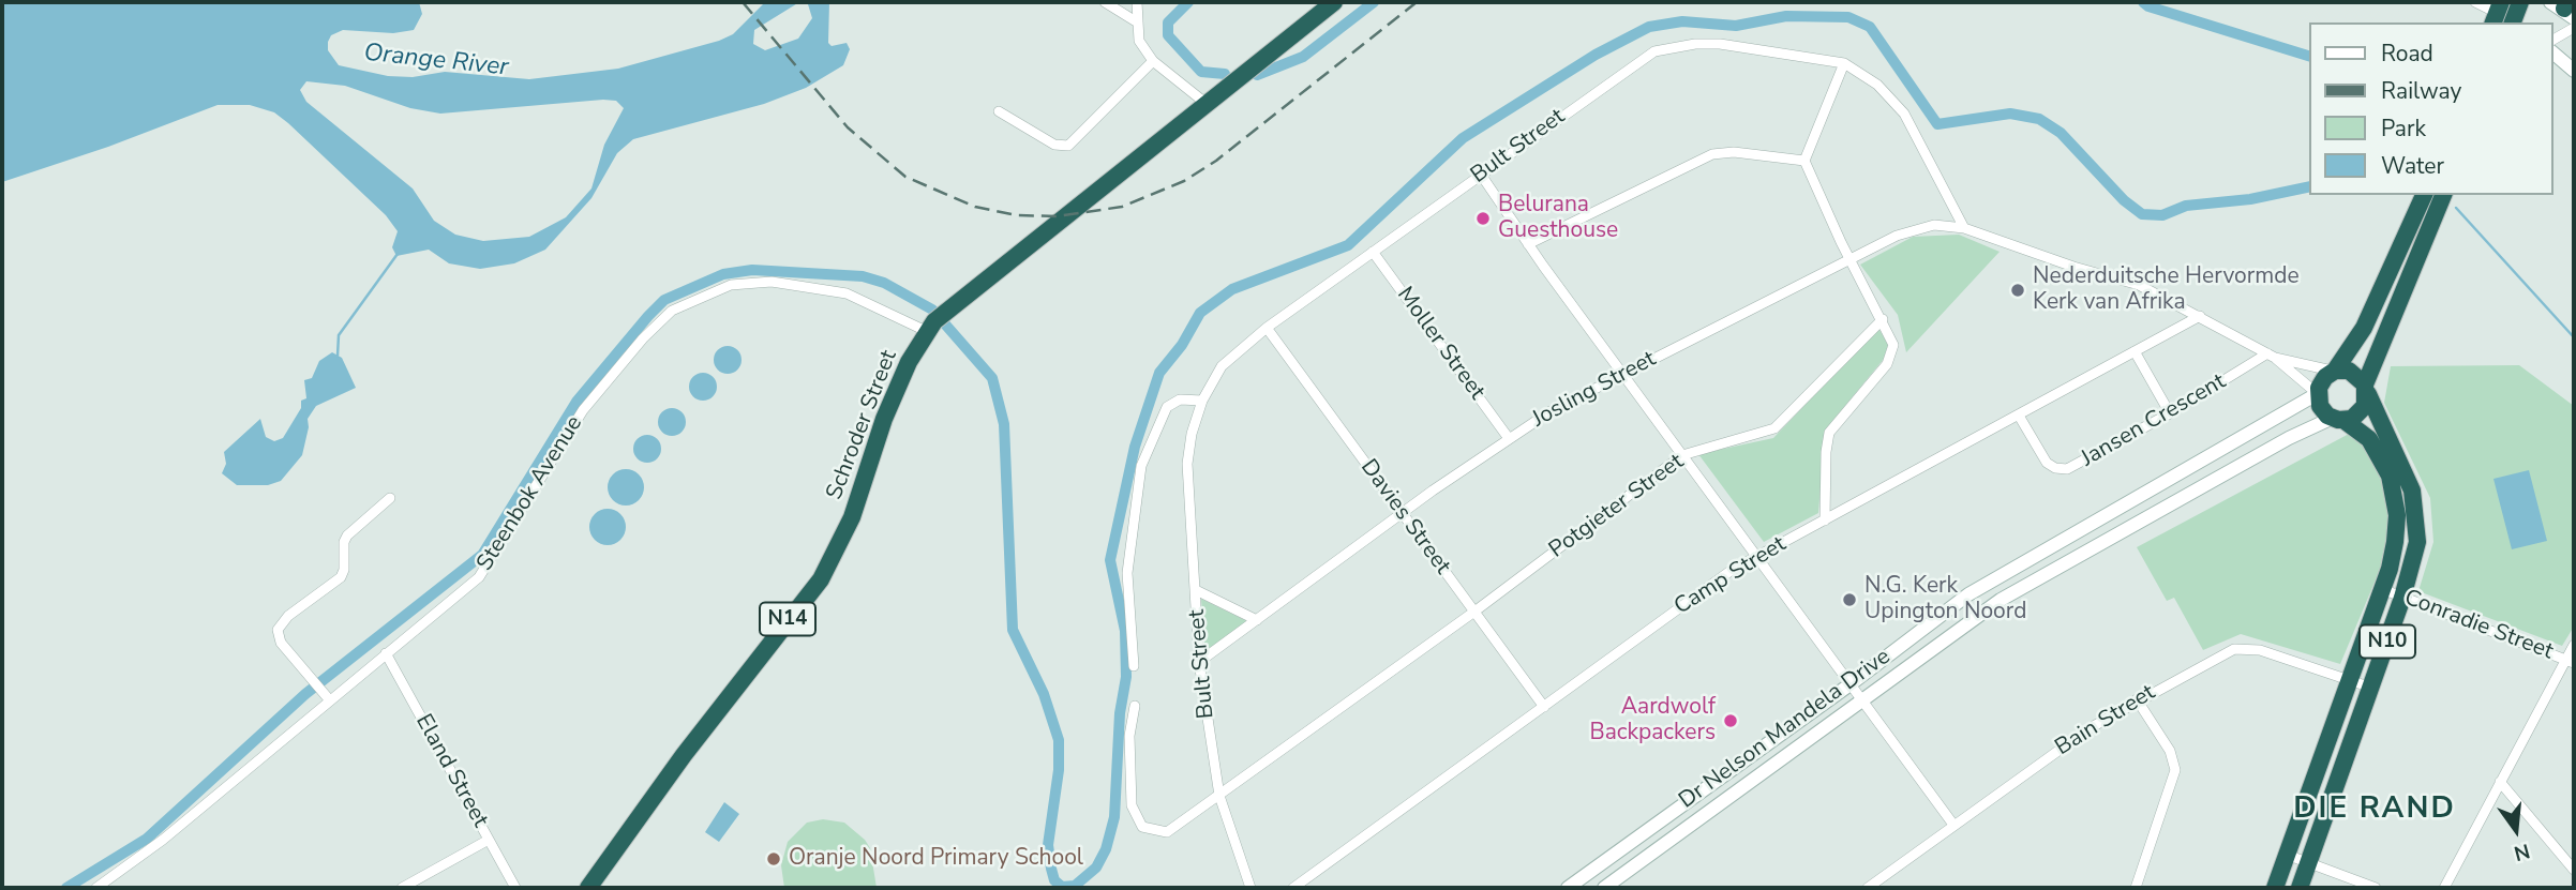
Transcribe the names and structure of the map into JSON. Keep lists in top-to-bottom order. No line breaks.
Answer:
{"streets":{"highway":["Schroder Street","N14","N10"],"street":["Bult Street","Moller Street","Josling Street","Jansen Crescent","Steenbok Avenue","Potgieter Street","Davies Street","Camp Street","Conradie Street","Bain Street","Dr Nelson Mandela Drive","Eland Street"]},"crossings":[["Bult Street","Moller Street"],["Bult Street","Josling Street"],["Bult Street","Potgieter Street"],["Bult Street","Davies Street"],["Moller Street","Josling Street"],["Josling Street","Davies Street"],["Jansen Crescent","Camp Street"],["Schroder Street","Steenbok Avenue"],["Steenbok Avenue","Eland Street"],["Potgieter Street","Davies Street"],["Davies Street","Camp Street"],["Conradie Street","N10"],["N10","Bain Street"],["N10","Dr Nelson Mandela Drive"]],"districts":["DIE RAND"],"water":["Orange River"],"places":["Belurana Guesthouse","Nederduitsche Hervormde Kerk van Afrika","N.G. Kerk Upington Noord","Aardwolf Backpackers","Oranje Noord Primary School"],"legend":["Road","Railway","Park","Water"],"north":"bottom"}
